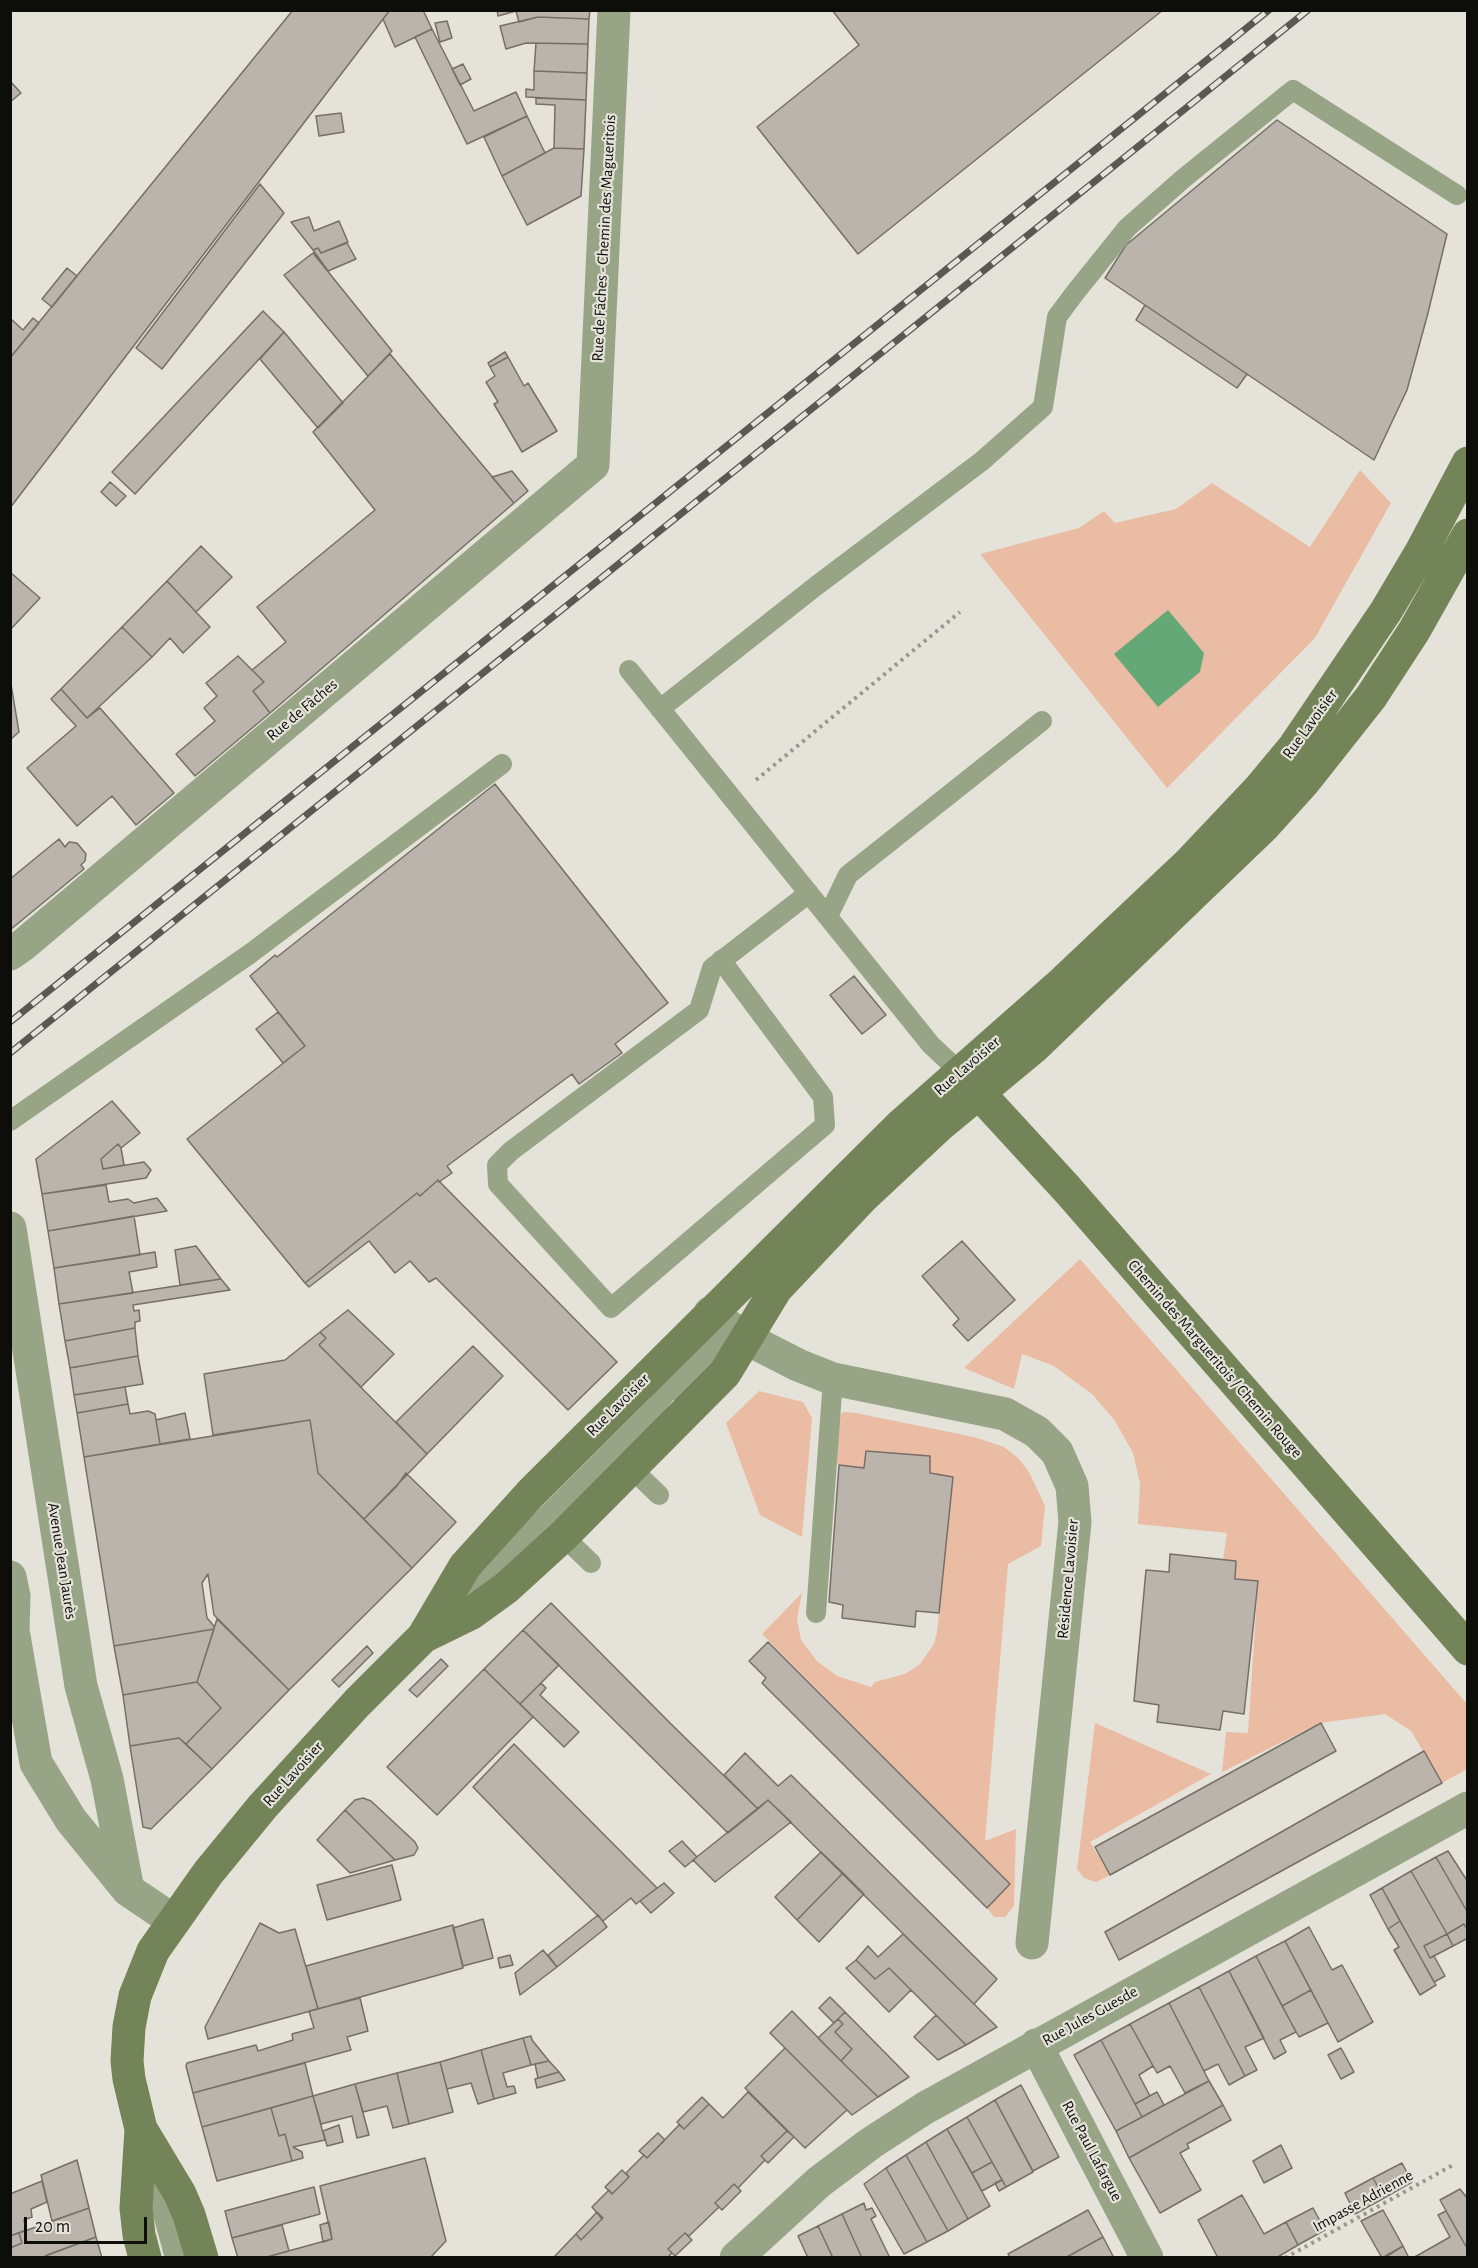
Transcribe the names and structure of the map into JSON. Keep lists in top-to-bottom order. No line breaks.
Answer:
{"streets":{"main road":["Rue Lavoisier","Chemin des Margueritois / Chemin Rouge"],"street":["Rue de Fâches - Chemin des Magueritois","Rue de Fâches","Avenue Jean Jaurès","Résidence Lavoisier","Rue Jules Guesde","Rue Paul Lafargue"],"path":["Impasse Adrienne"]},"crossings":[["Rue de Fâches - Chemin des Magueritois","Rue de Fâches"],["Rue Lavoisier","Chemin des Margueritois / Chemin Rouge"],["Rue Lavoisier","Résidence Lavoisier"],["Rue Jules Guesde","Rue Paul Lafargue"]],"scale_bar":"20 m"}
